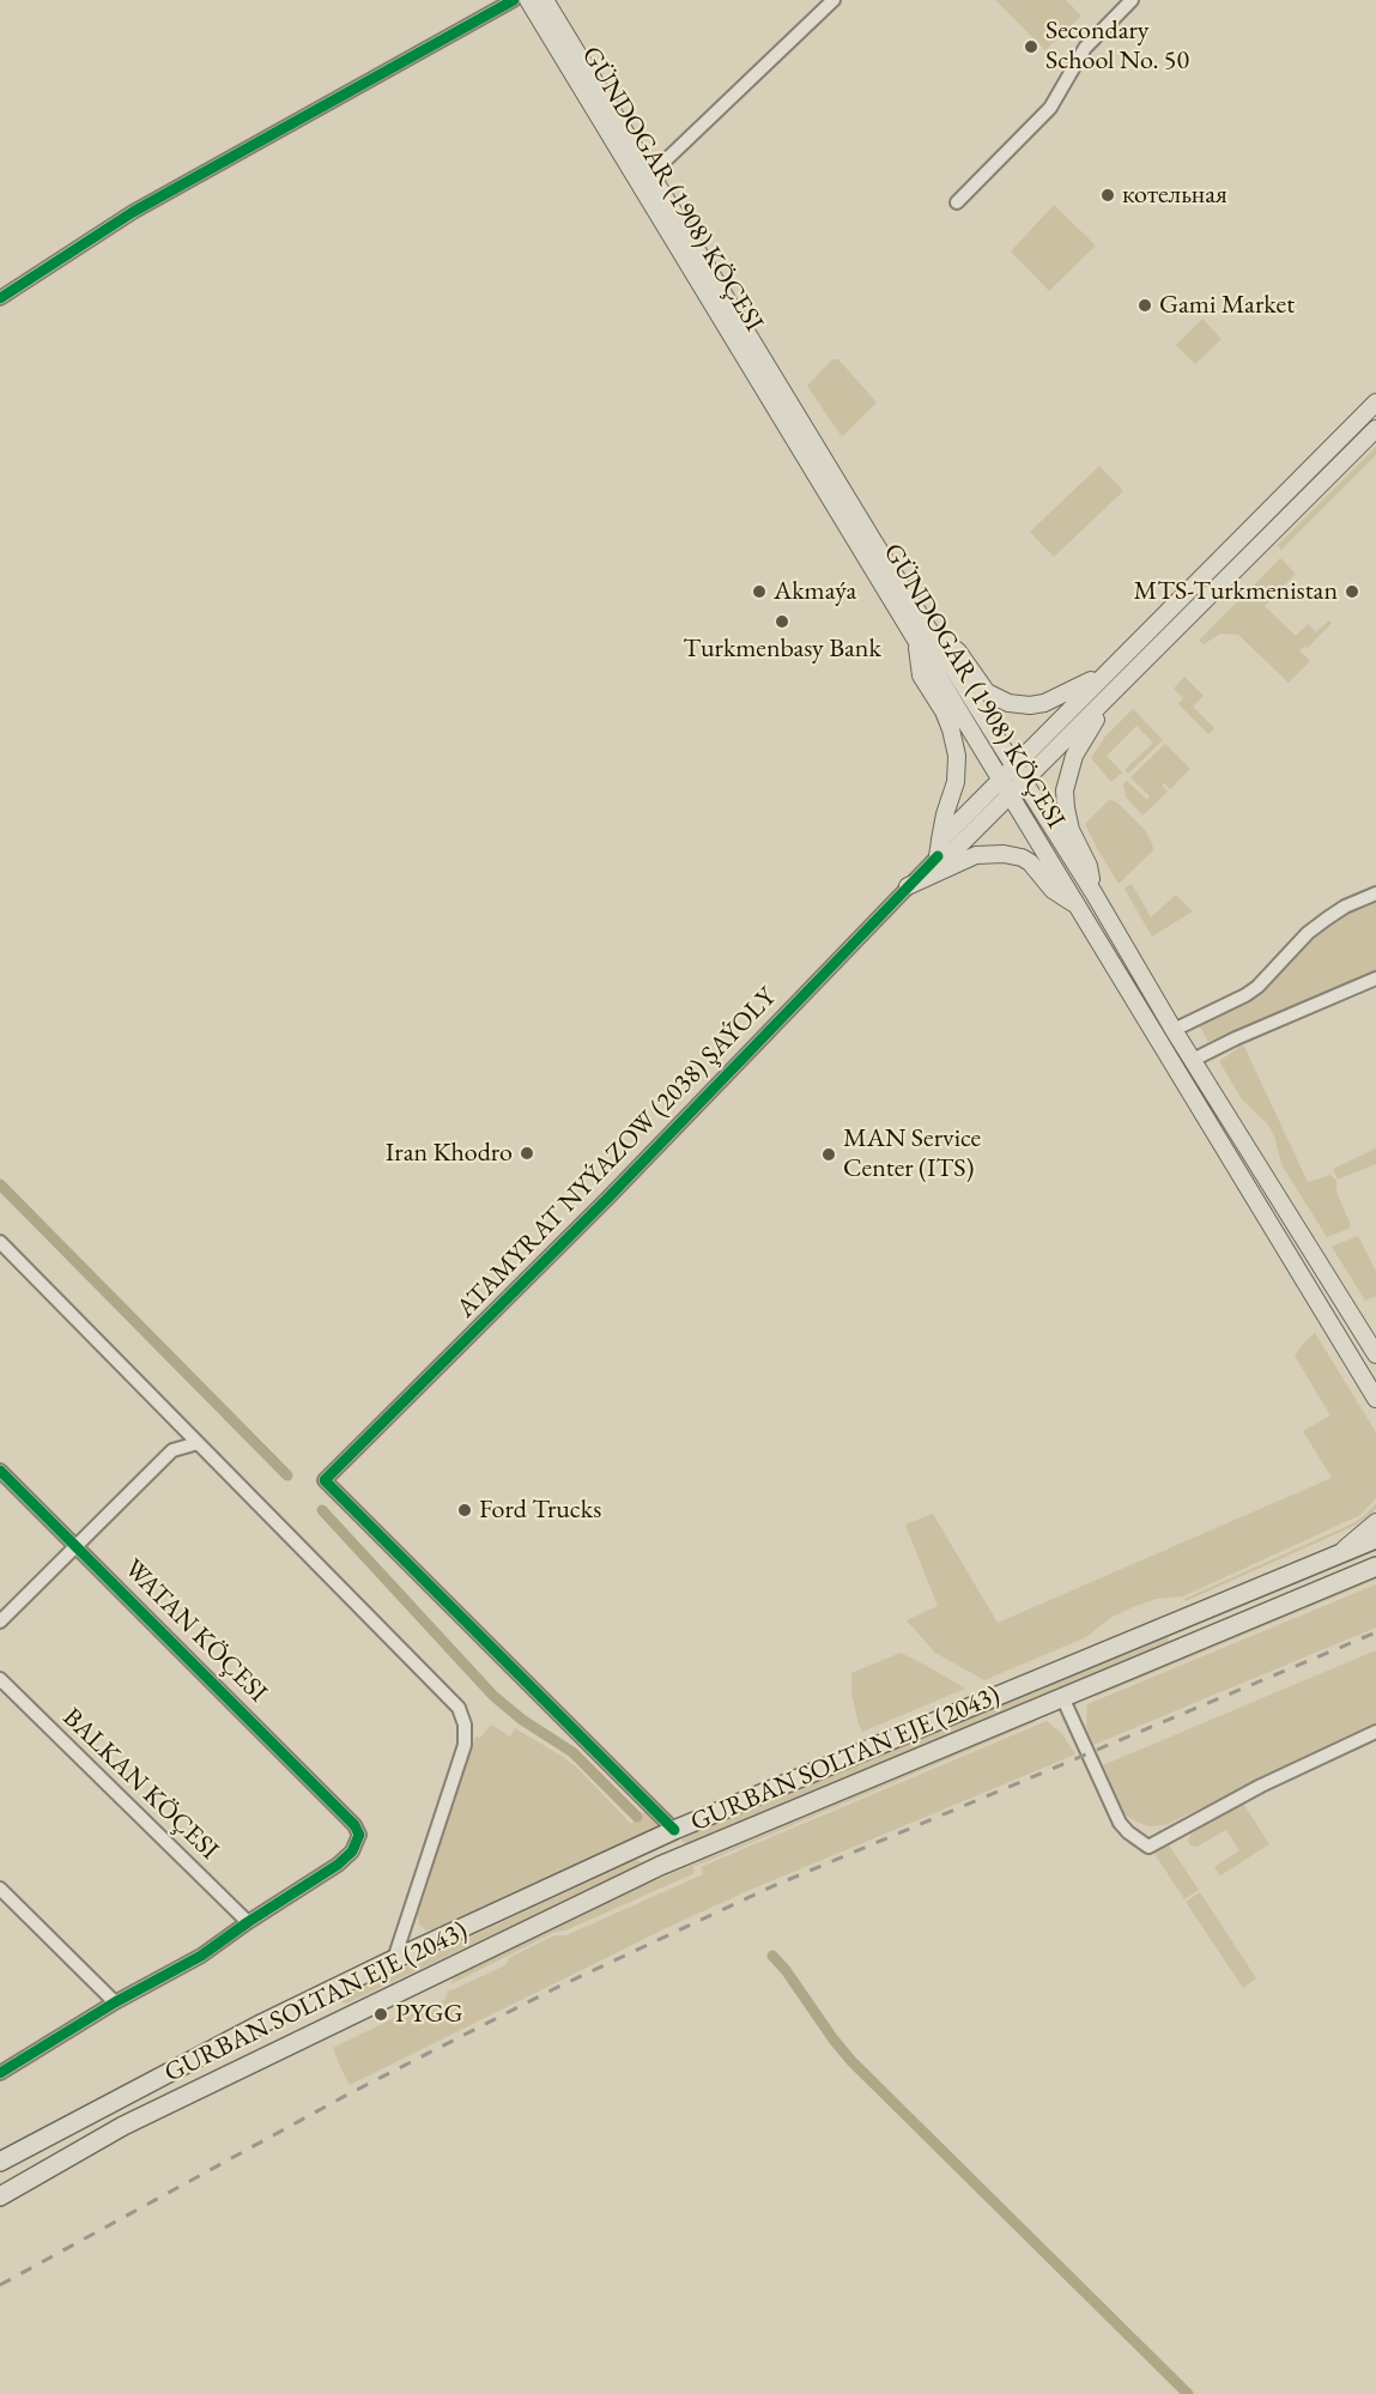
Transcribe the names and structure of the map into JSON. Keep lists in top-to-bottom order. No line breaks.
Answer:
{"streets":{"highway":["GURBAN SOLTAN EJE (2043)"],"main road":["GÜNDOGAR (1908) KÖÇESI","ATAMYRAT NYÝAZOW (2038) ŞAÝOLY"],"street":["WATAN KÖÇESI","BALKAN KÖÇESI"]},"crossings":[["GÜNDOGAR (1908) KÖÇESI","ATAMYRAT NYÝAZOW (2038) ŞAÝOLY"],["ATAMYRAT NYÝAZOW (2038) ŞAÝOLY","GURBAN SOLTAN EJE (2043)"],["WATAN KÖÇESI","BALKAN KÖÇESI"]],"places":["Secondary School No. 50","котельная","Gami Market","Аkmaýa","MTS-Turkmenistan","Turkmenbasy Bank","Iran Khodro","MAN Service Center (ITS)","Ford Trucks","PYGG"]}
